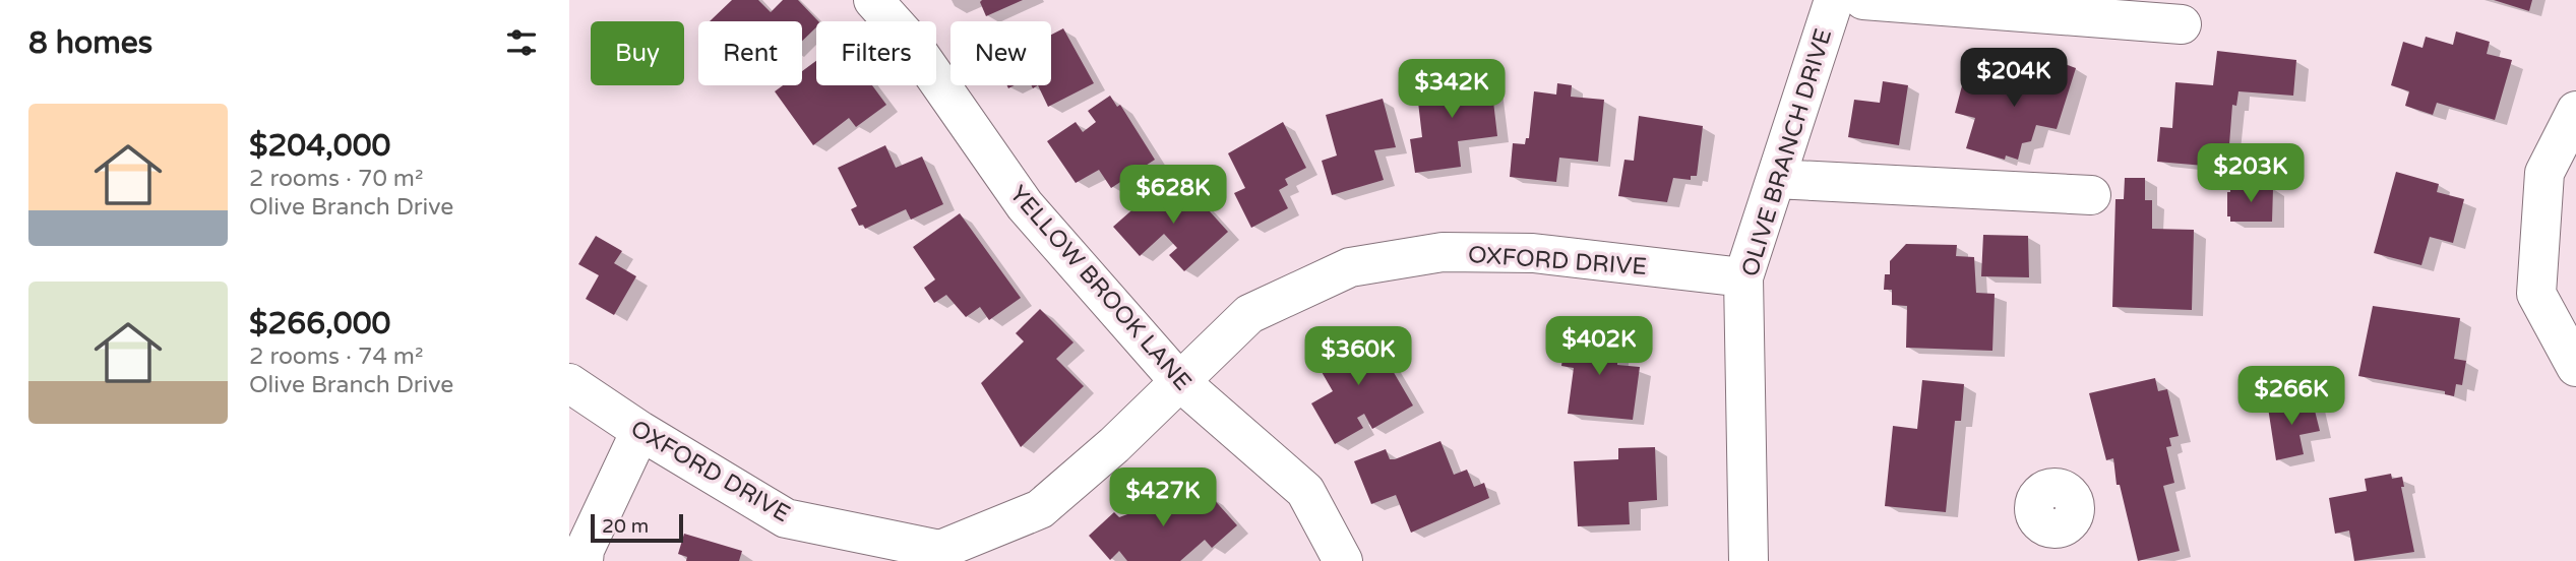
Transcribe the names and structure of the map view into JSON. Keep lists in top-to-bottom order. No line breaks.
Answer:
{"streets":{"street":["OLIVE BRANCH DRIVE","OXFORD DRIVE","YELLOW BROOK LANE"]},"crossings":[["OLIVE BRANCH DRIVE","OXFORD DRIVE"],["OXFORD DRIVE","YELLOW BROOK LANE"]],"scale_bar":"20 m","page":{"heading":"8 homes","chip":["Buy","Rent","Filters","New"],"price":["$204K","$342K","$203K","$628K","$402K","$360K","$266K","$427K"],"list":[{"name":"$204,000","note":"2 rooms · 70 m² · Olive Branch Drive"},{"name":"$266,000","note":"2 rooms · 74 m² · Olive Branch Drive"}],"scale":"20 m"}}
